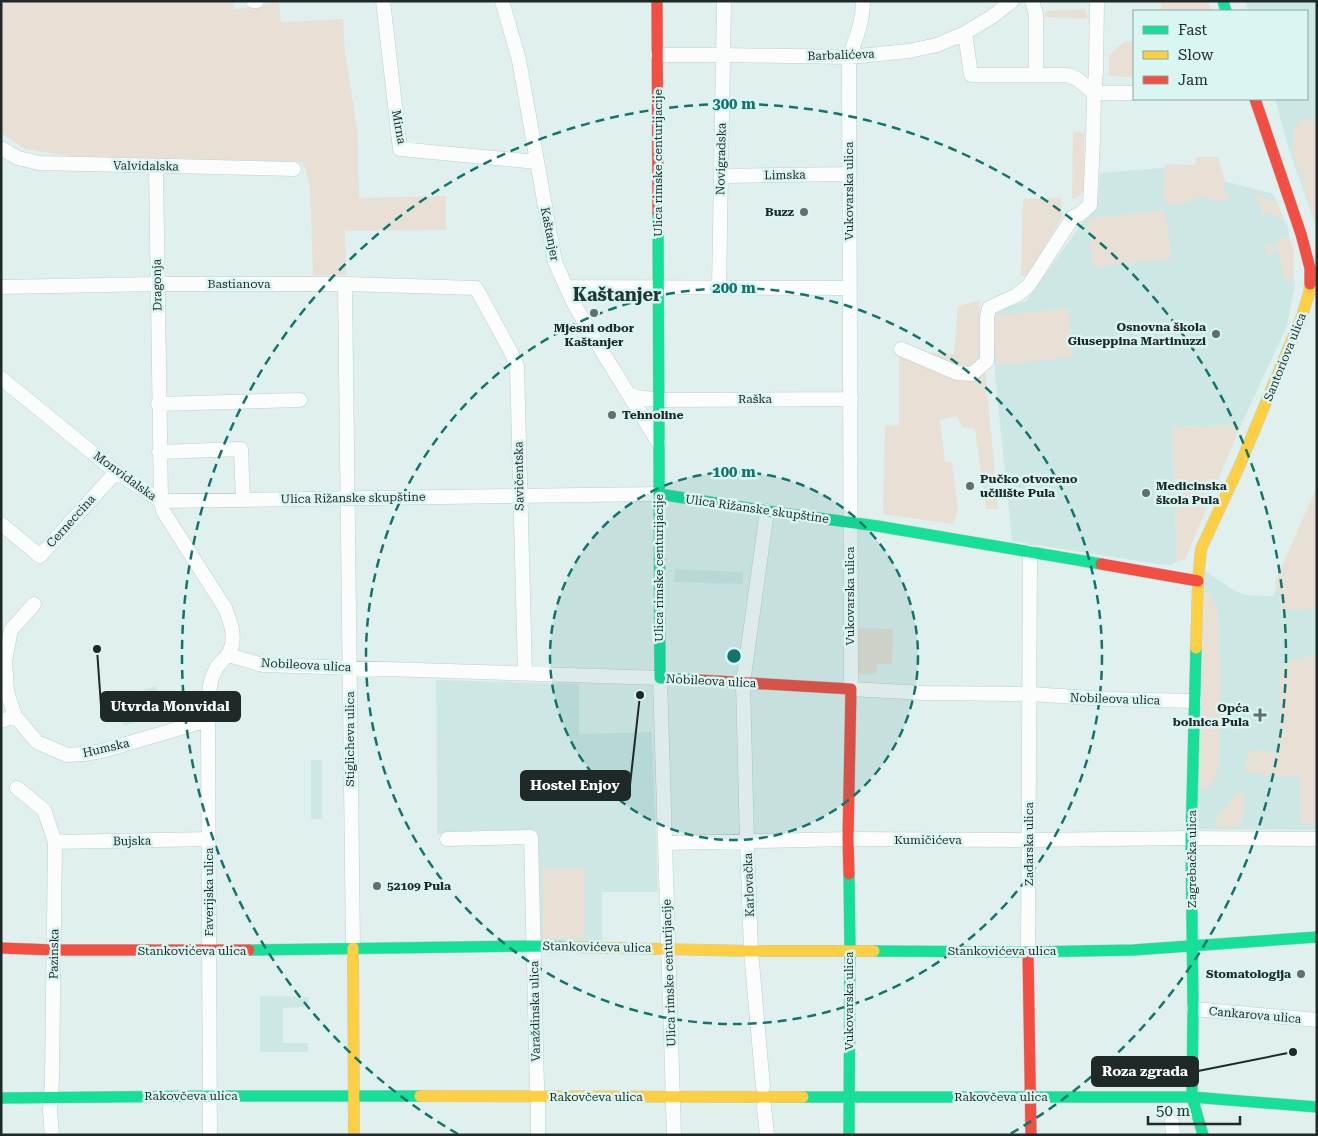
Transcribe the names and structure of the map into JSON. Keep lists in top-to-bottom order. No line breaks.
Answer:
{"streets":{"main road":["Ulica rimske centurijacije","Vukovarska ulica","Santoriova ulica","Ulica Rižanske skupštine","Nobileova ulica","Stiglicheva ulica","Zadarska ulica","Zagrebačka ulica","Stankovićeva ulica","Rakovčeva ulica"],"street":["Barbalićeva","Mirna","Novigradska","Valvidalska","Limska","Kaštanjer","Bastianova","Dragonja","Raška","Monvidalska","Savičentska","Cerneccina","Humska","Kumičićeva","Bujska","Karlovačka","Faverijska ulica","Pazinska","Varaždinska ulica","Cankarova ulica"]},"crossings":[["Barbalićeva","Novigradska"],["Barbalićeva","Ulica rimske centurijacije"],["Barbalićeva","Vukovarska ulica"],["Mirna","Kaštanjer"],["Novigradska","Limska"],["Ulica rimske centurijacije","Kaštanjer"],["Ulica rimske centurijacije","Raška"],["Ulica rimske centurijacije","Ulica Rižanske skupštine"],["Ulica rimske centurijacije","Nobileova ulica"],["Ulica rimske centurijacije","Kumičićeva"],["Ulica rimske centurijacije","Stankovićeva ulica"],["Ulica rimske centurijacije","Rakovčeva ulica"],["Valvidalska","Dragonja"],["Limska","Vukovarska ulica"],["Vukovarska ulica","Raška"],["Vukovarska ulica","Ulica Rižanske skupštine"],["Vukovarska ulica","Nobileova ulica"],["Vukovarska ulica","Kumičićeva"],["Vukovarska ulica","Stankovićeva ulica"],["Vukovarska ulica","Rakovčeva ulica"],["Kaštanjer","Raška"],["Bastianova","Dragonja"],["Bastianova","Savičentska"],["Bastianova","Stiglicheva ulica"],["Dragonja","Monvidalska"],["Dragonja","Ulica Rižanske skupštine"],["Santoriova ulica","Ulica Rižanske skupštine"],["Santoriova ulica","Zagrebačka ulica"],["Monvidalska","Ulica Rižanske skupštine"],["Monvidalska","Cerneccina"],["Monvidalska","Nobileova ulica"],["Monvidalska","Faverijska ulica"],["Savičentska","Ulica Rižanske skupštine"],["Savičentska","Nobileova ulica"],["Ulica Rižanske skupštine","Stiglicheva ulica"],["Ulica Rižanske skupštine","Zadarska ulica"],["Ulica Rižanske skupštine","Zagrebačka ulica"],["Ulica Rižanske skupštine","Karlovačka"],["Nobileova ulica","Stiglicheva ulica"],["Nobileova ulica","Zadarska ulica"],["Nobileova ulica","Zagrebačka ulica"],["Nobileova ulica","Karlovačka"],["Nobileova ulica","Faverijska ulica"],["Stiglicheva ulica","Stankovićeva ulica"],["Stiglicheva ulica","Rakovčeva ulica"],["Humska","Faverijska ulica"],["Kumičićeva","Zadarska ulica"],["Kumičićeva","Zagrebačka ulica"],["Kumičićeva","Karlovačka"],["Bujska","Faverijska ulica"],["Bujska","Pazinska"],["Zadarska ulica","Stankovićeva ulica"],["Zadarska ulica","Rakovčeva ulica"],["Zagrebačka ulica","Stankovićeva ulica"],["Zagrebačka ulica","Cankarova ulica"],["Zagrebačka ulica","Rakovčeva ulica"],["Karlovačka","Stankovićeva ulica"],["Faverijska ulica","Stankovićeva ulica"],["Faverijska ulica","Rakovčeva ulica"],["Stankovićeva ulica","Pazinska"],["Stankovićeva ulica","Varaždinska ulica"],["Pazinska","Rakovčeva ulica"]],"districts":["Kaštanjer"],"places":{"other":["Buzz","Mjesni odbor Kaštanjer","Osnovna škola Giuseppina Martinuzzi","Tehnoline","Pučko otvoreno učilište Pula","Medicinska škola Pula","Utvrda Monvidal","Hostel Enjoy","52109 Pula","Stomatologija","Roza zgrada"],"health":["Opća bolnica Pula"]},"legend":["Fast","Slow","Jam"],"scale_bar":"50 m","rings":["300 m","200 m","100 m"]}
